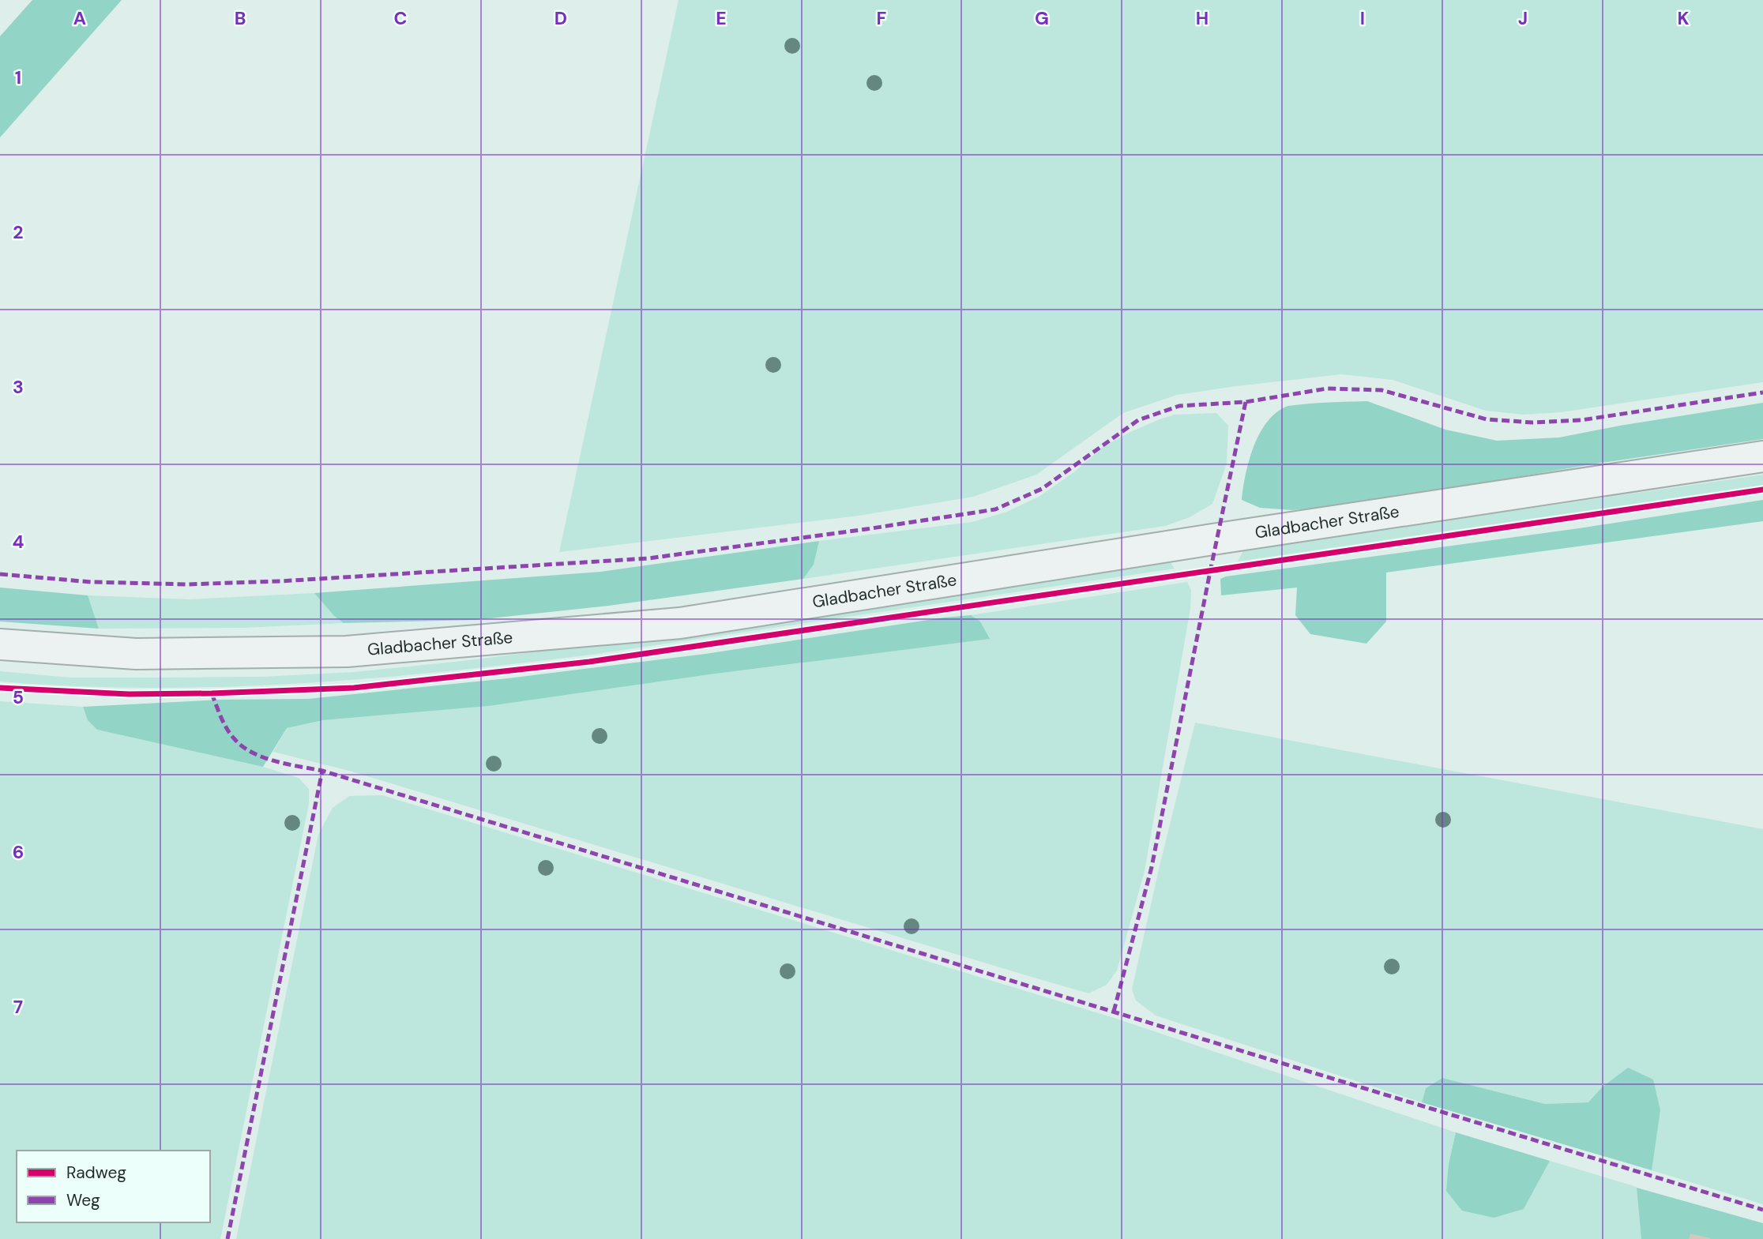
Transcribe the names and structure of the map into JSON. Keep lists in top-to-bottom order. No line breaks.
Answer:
{"streets":{"main road":["Gladbacher Straße"]},"legend":["Radweg","Weg"],"grid":{"columns":["A","B","C","D","E","F","G","H","I","J","K"],"rows":["1","2","3","4","5","6","7"]}}
